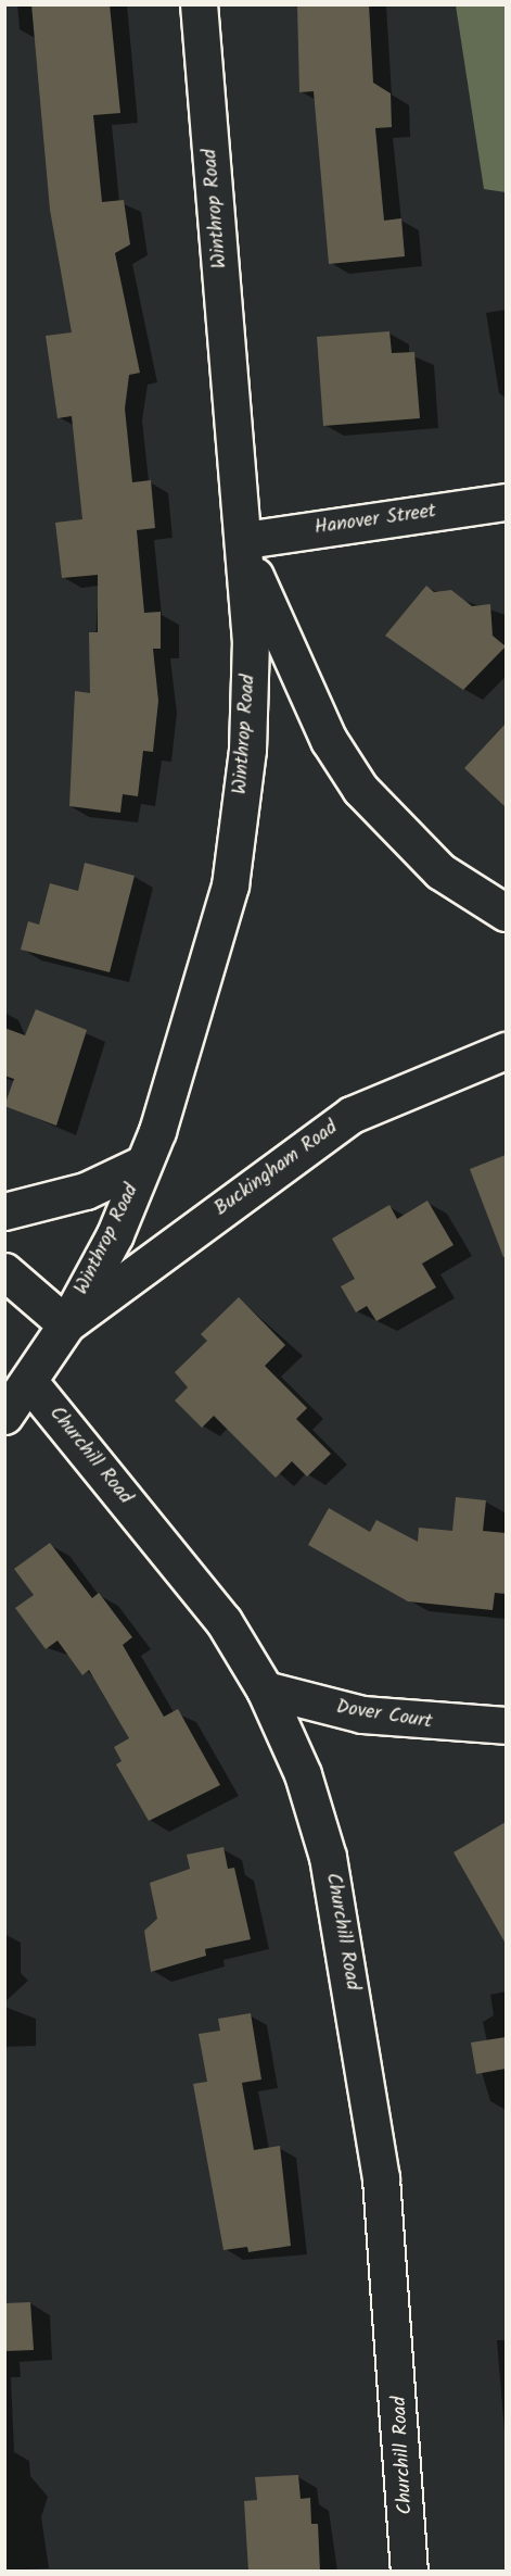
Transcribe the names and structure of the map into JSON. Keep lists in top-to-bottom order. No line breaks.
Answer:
{"streets":{"street":["Winthrop Road","Hanover Street","Buckingham Road","Churchill Road","Dover Court"]},"crossings":[["Winthrop Road","Hanover Street"],["Winthrop Road","Buckingham Road"],["Winthrop Road","Churchill Road"],["Churchill Road","Dover Court"]]}
